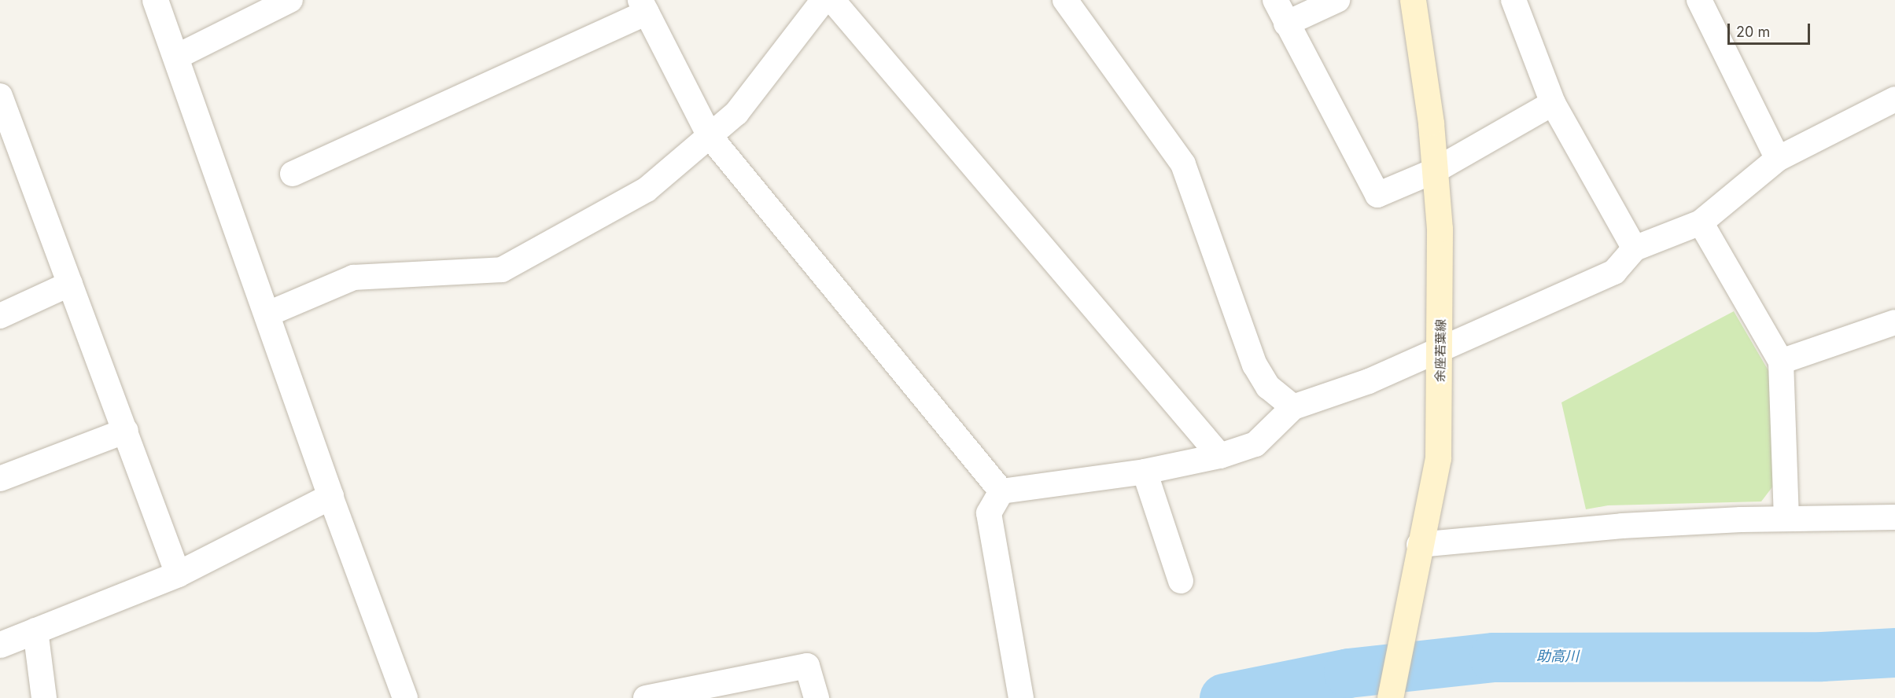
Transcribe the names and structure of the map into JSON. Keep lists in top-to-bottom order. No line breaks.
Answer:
{"streets":{"main road":["余座若葉線"]},"water":["助高川"],"scale_bar":"20 m"}
